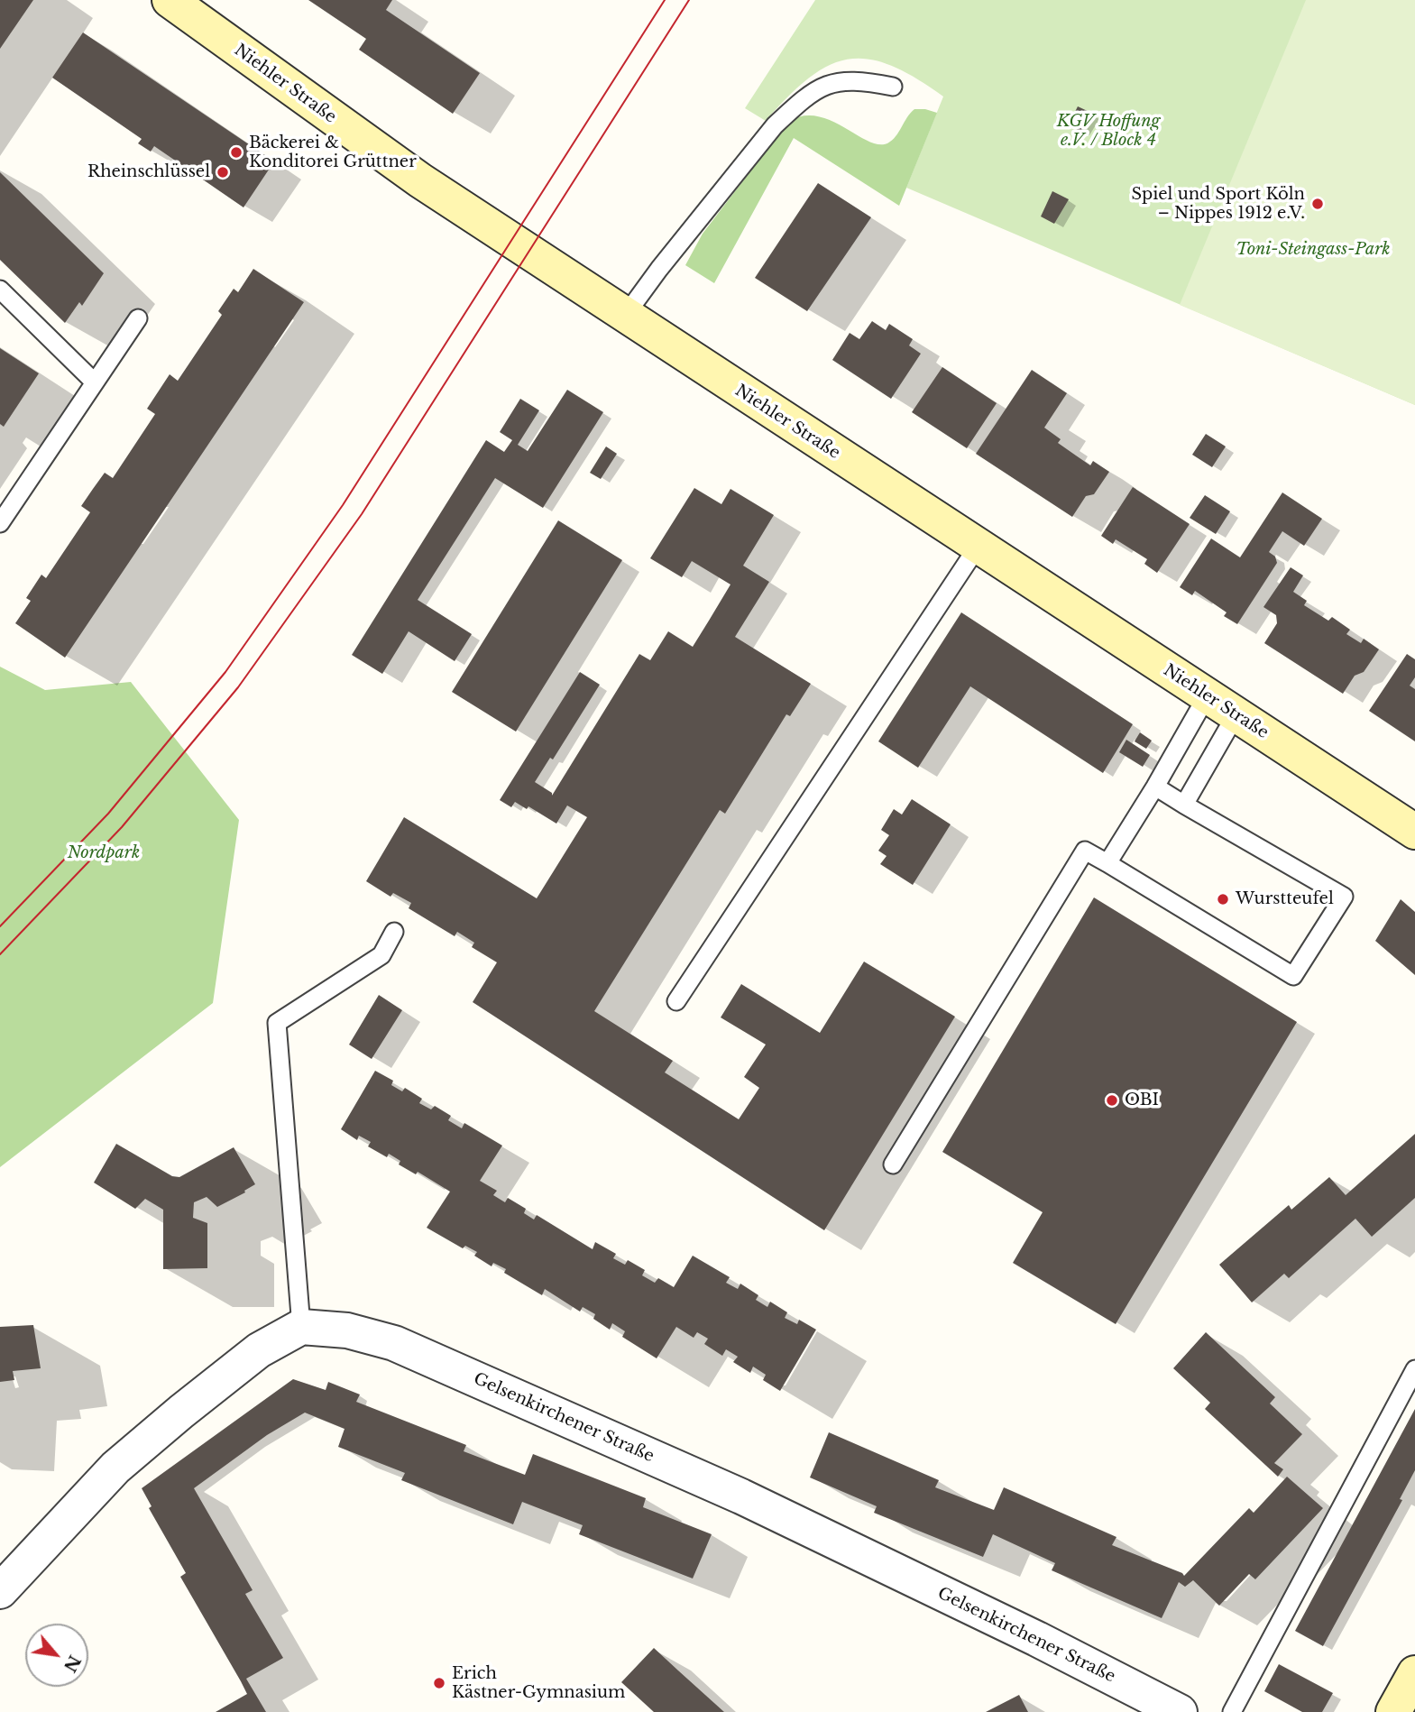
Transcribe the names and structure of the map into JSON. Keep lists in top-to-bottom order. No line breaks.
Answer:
{"streets":{"street":["Niehler Straße","Gelsenkirchener Straße"]},"parks":["KGV Hoffung e.V. / Block 4","Toni-Steingass-Park","Nordpark"],"places":["Bäckerei & Konditorei Grüttner","Rheinschlüssel","Spiel und Sport Köln – Nippes 1912 e.V.","Wurstteufel","OBI","Erich Kästner-Gymnasium"],"north":"bottom right"}
